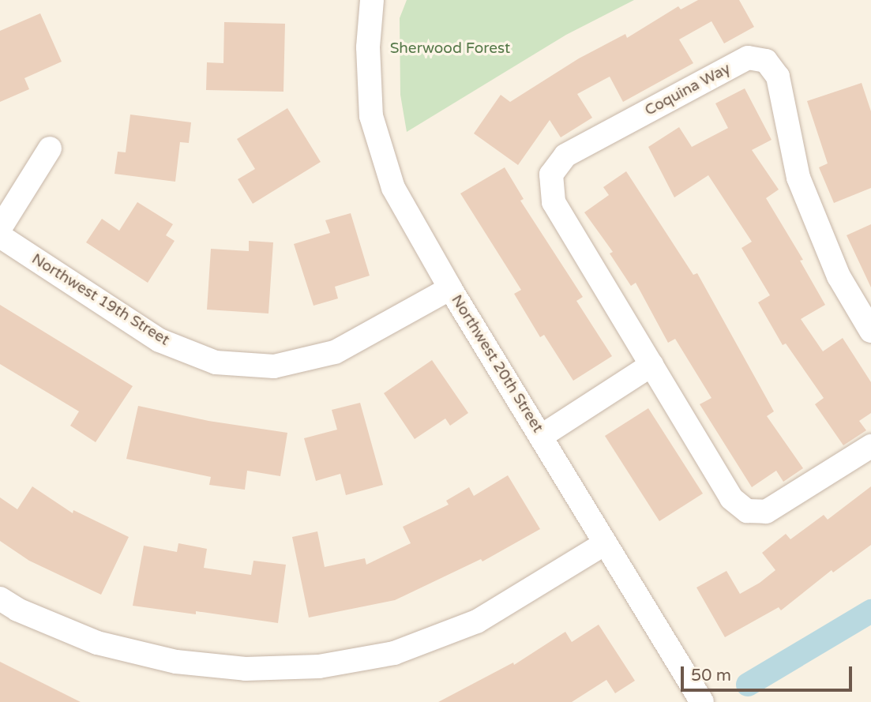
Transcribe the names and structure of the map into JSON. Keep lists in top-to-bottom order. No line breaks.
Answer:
{"streets":{"street":["Coquina Way","Northwest 19th Street","Northwest 20th Street"]},"crossings":[["Northwest 19th Street","Northwest 20th Street"]],"parks":["Sherwood Forest"],"scale_bar":"50 m"}
